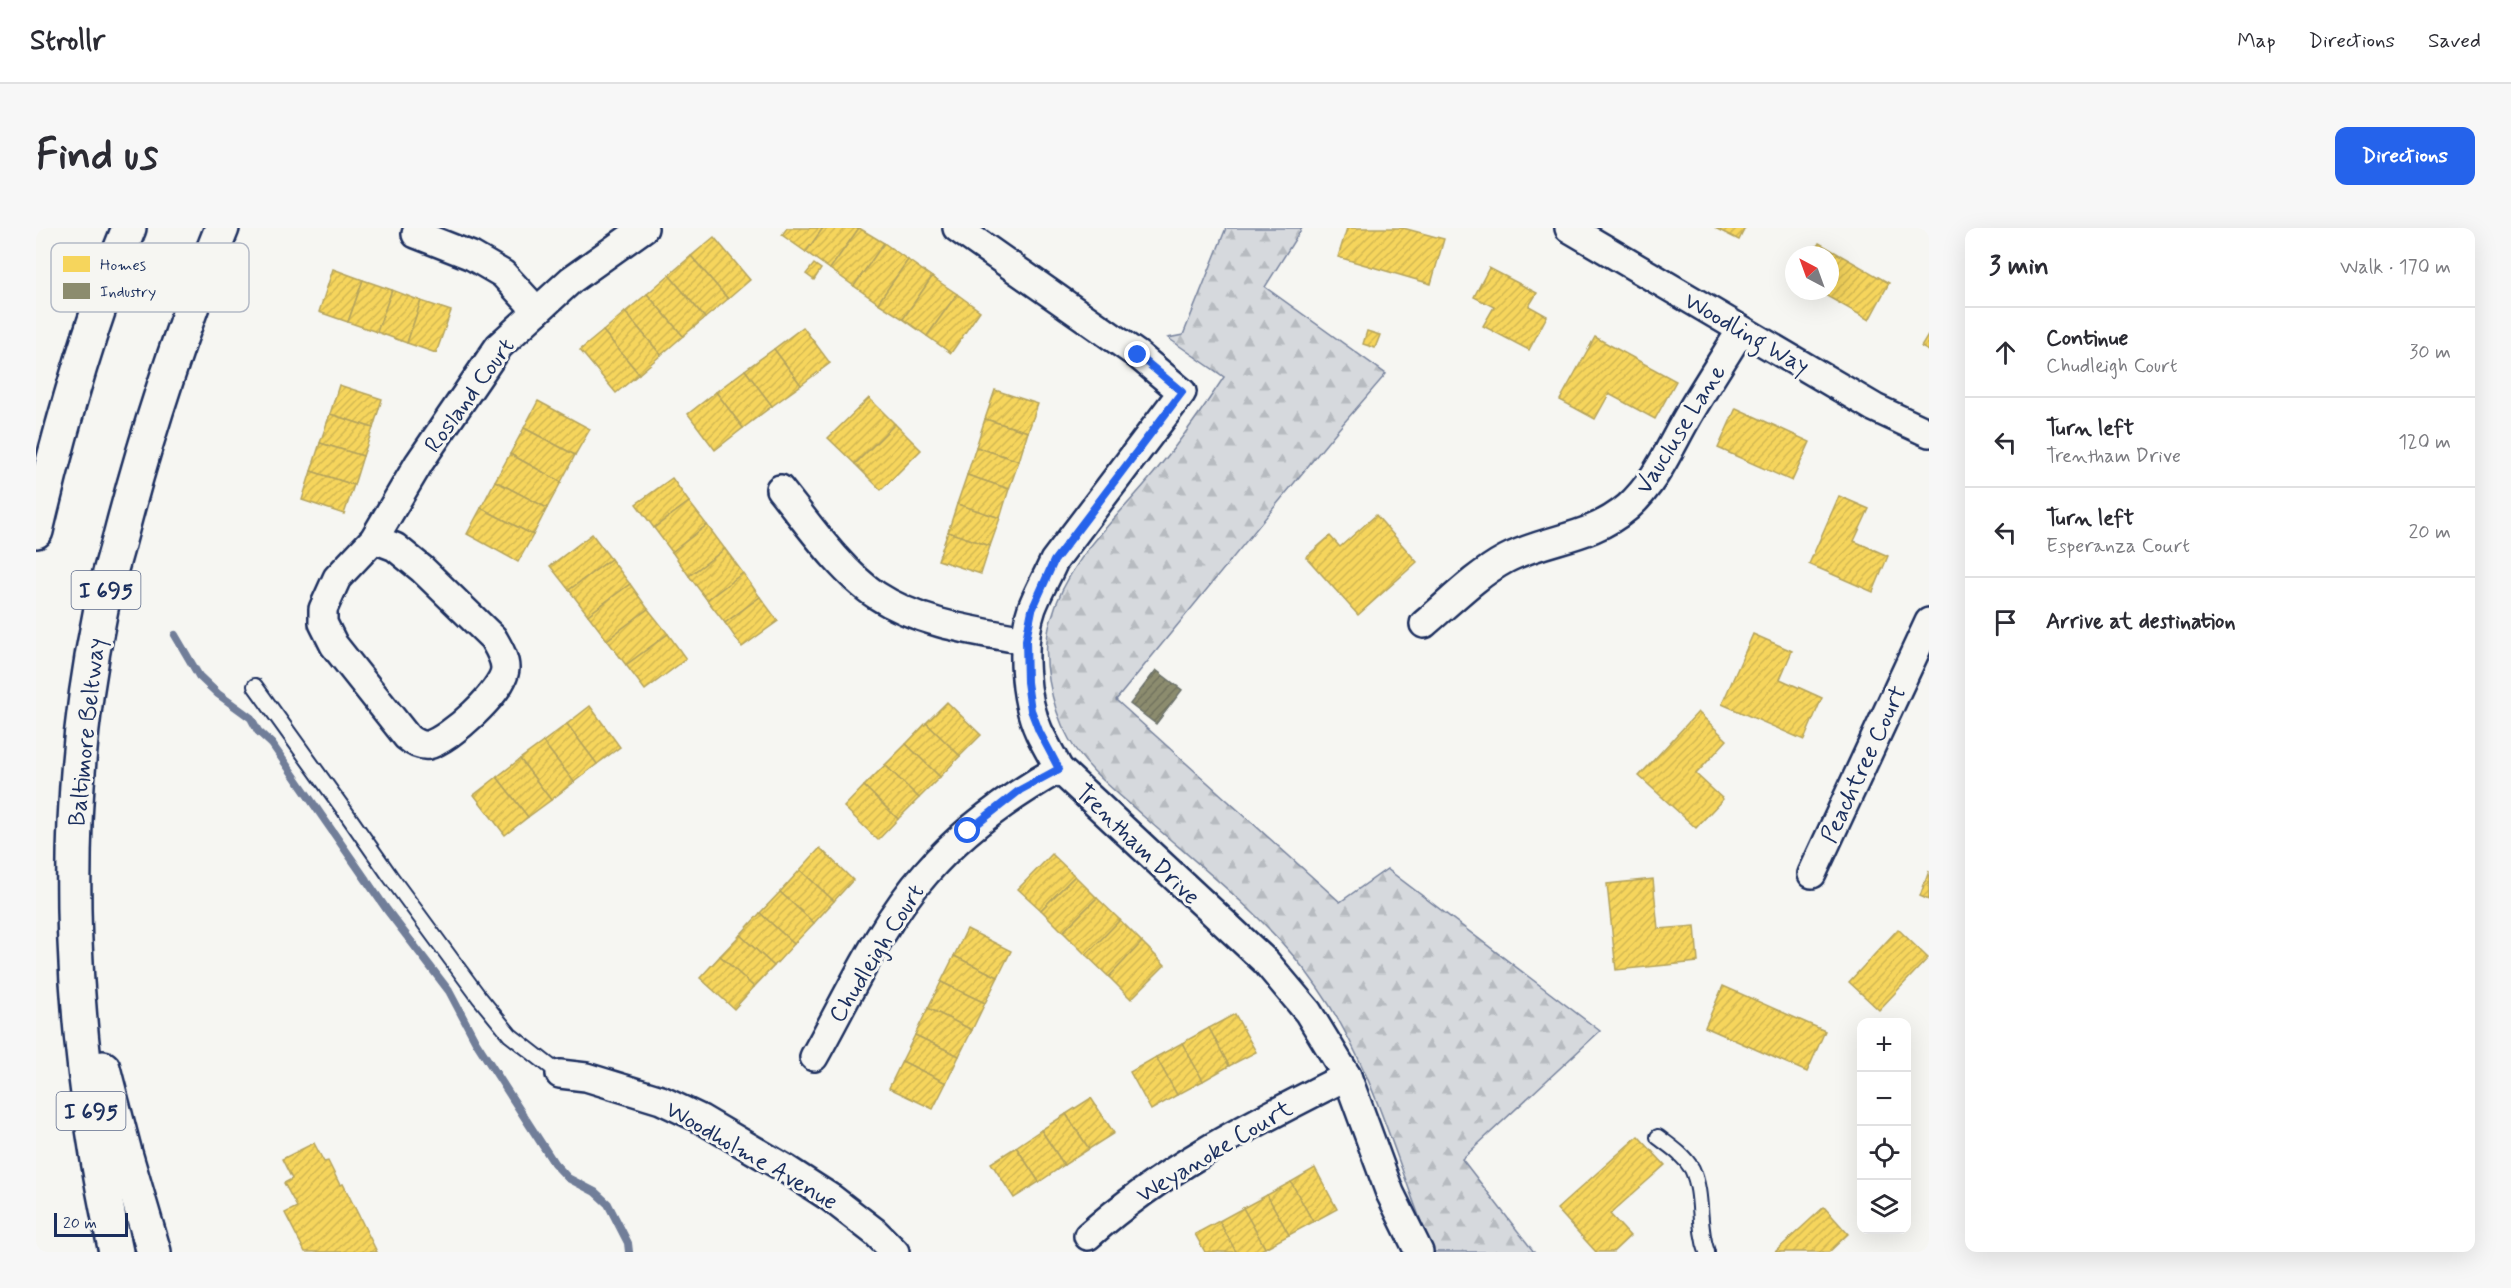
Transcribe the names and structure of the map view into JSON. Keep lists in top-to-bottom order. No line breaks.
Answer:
{"streets":{"highway":["I 695","Baltimore Beltway"],"street":["Woodling Way","Rosland Court","Vaucluse Lane","Peachtree Court","Trentham Drive","Chudleigh Court","Weyanoke Court","Woodholme Avenue"]},"crossings":[["Woodling Way","Vaucluse Lane"],["Trentham Drive","Chudleigh Court"],["Trentham Drive","Weyanoke Court"]],"legend":["Homes","Industry"],"scale_bar":"20 m","north":"top left","page":{"header":"Strollr","nav":["Map","Directions","Saved"],"buttons":"Directions","title":"Find us","heading":["3 min","Walk · 170 m"],"list":[["Continue","Chudleigh Court","30 m"],["Turn left","Trentham Drive","120 m"],["Turn left","Esperanza Court","20 m"],"Arrive at destination"],"map_buttons":["+","−"],"scale":"20 m"}}
